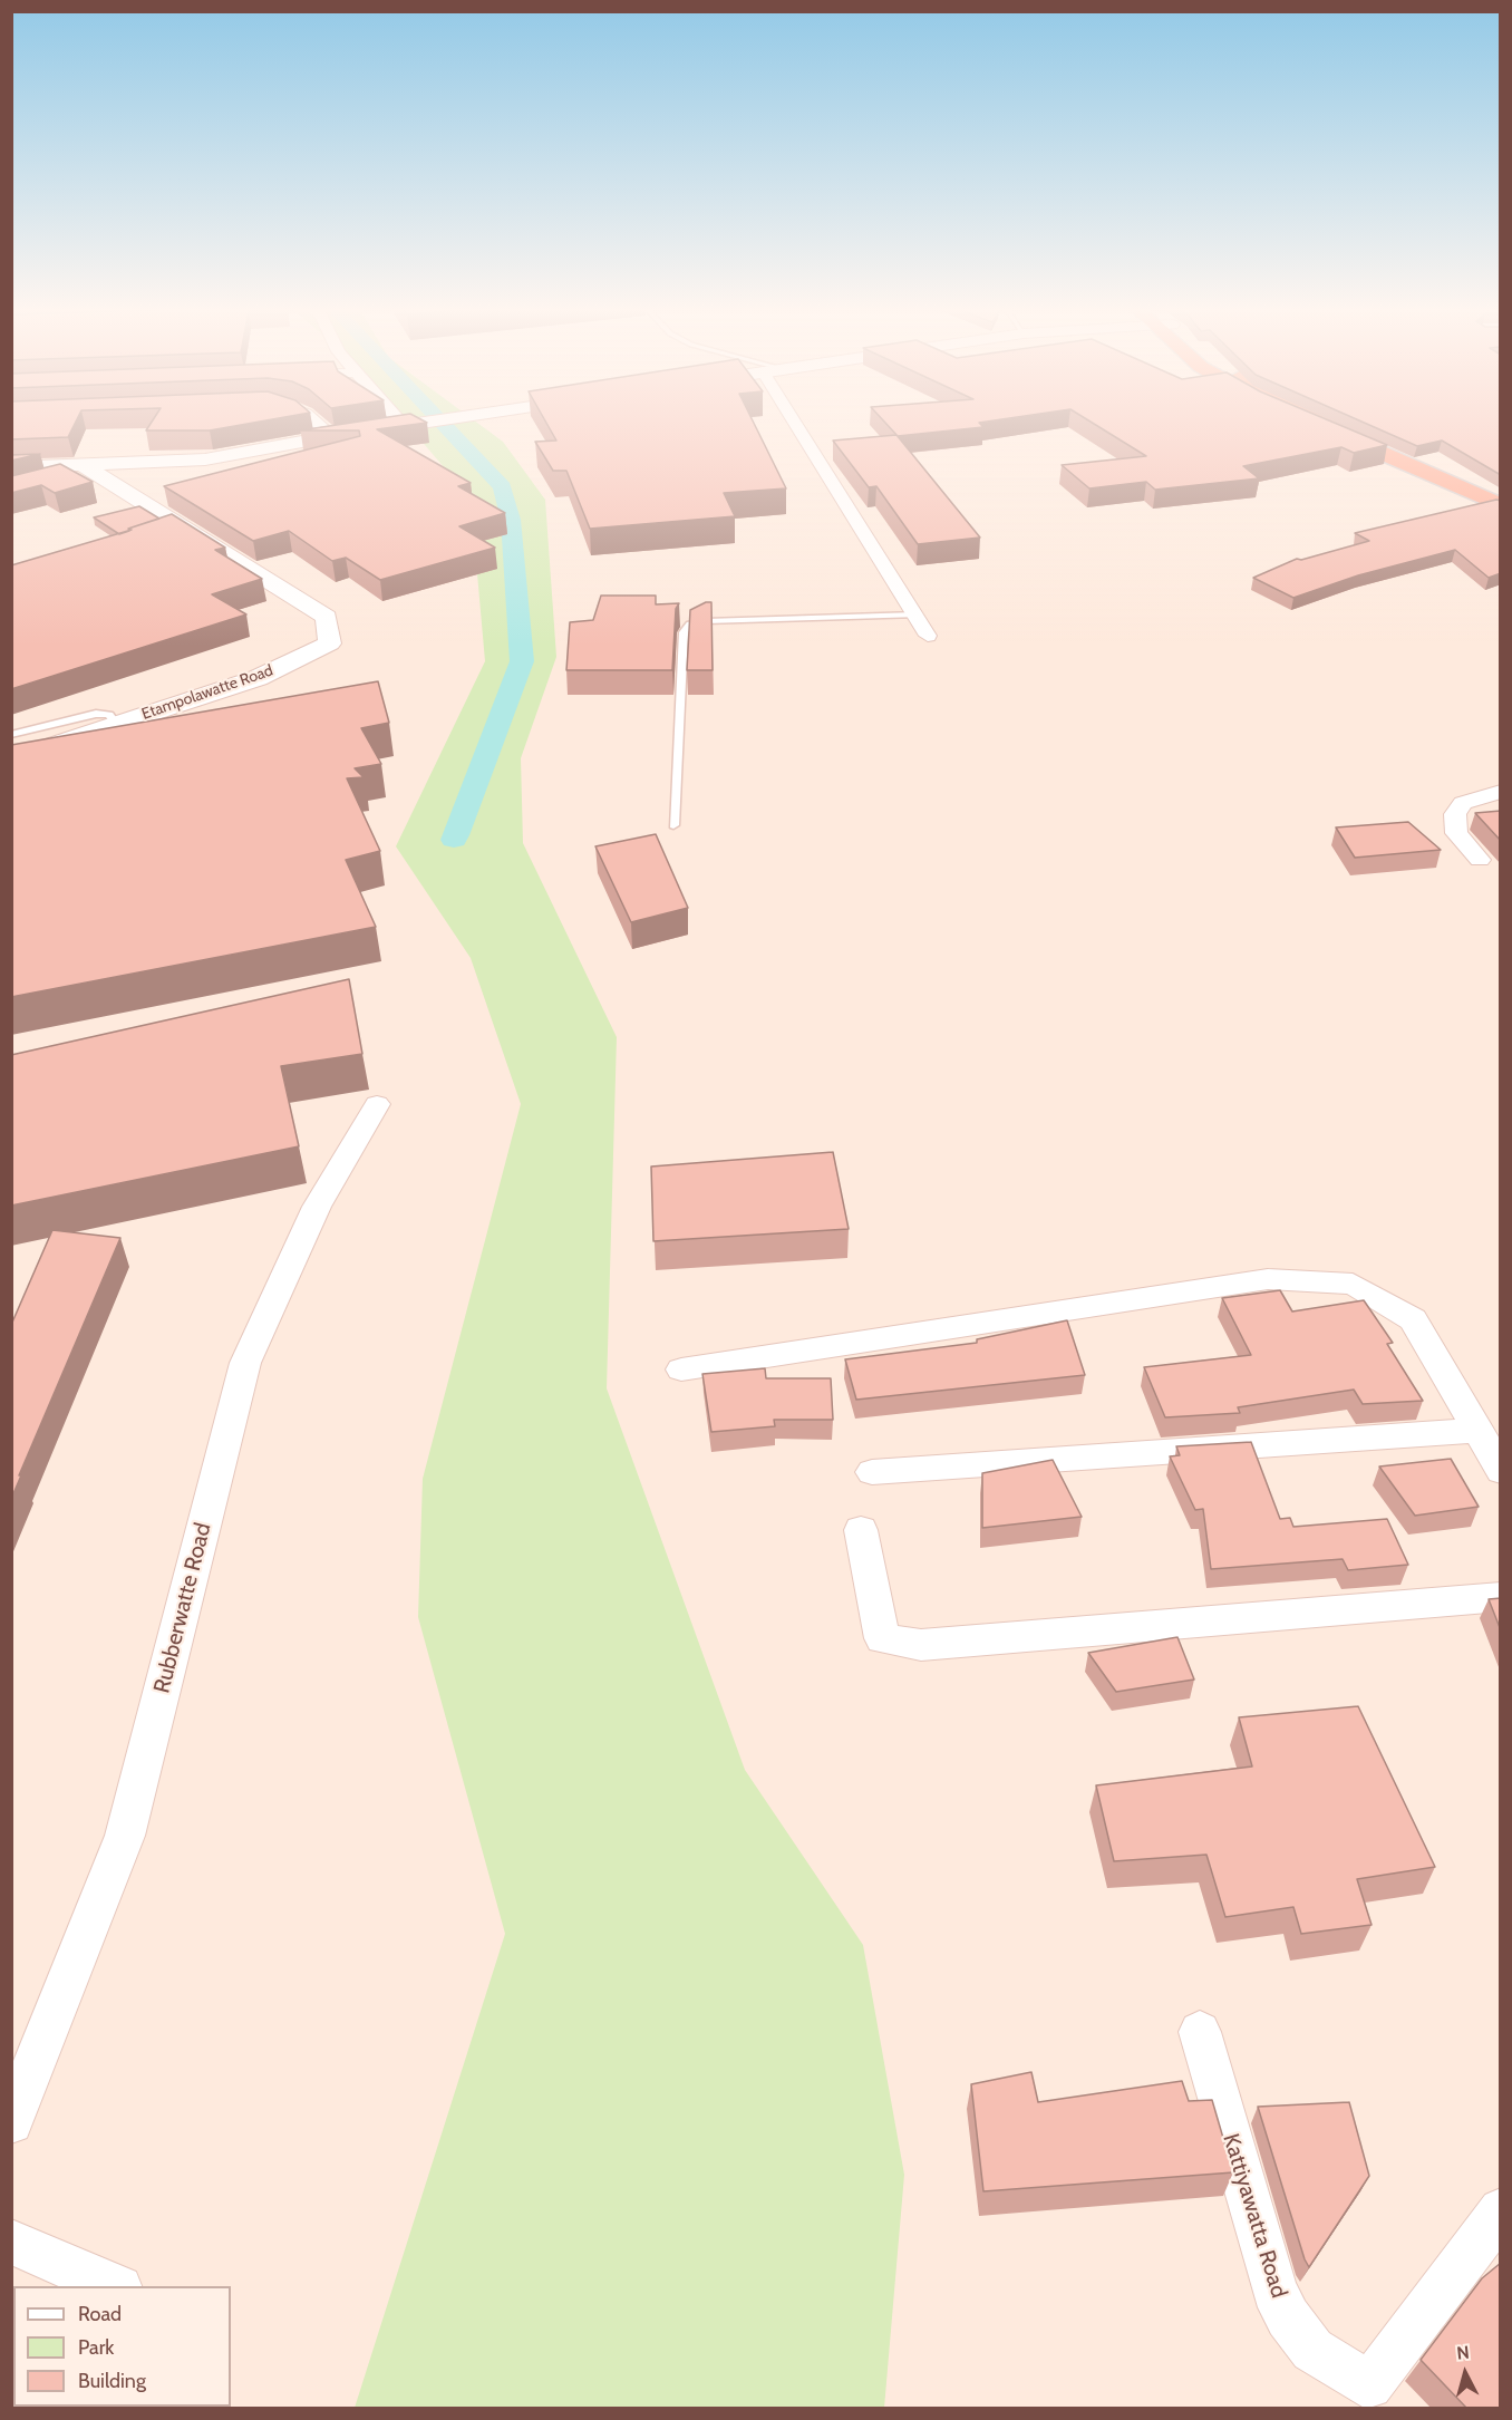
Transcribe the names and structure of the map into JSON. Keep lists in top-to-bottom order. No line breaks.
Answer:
{"streets":{"street":["Etampolawatte Road","Rubberwatte Road","Kattiyawatta Road"]},"legend":["Road","Park","Building"],"north":"top"}
